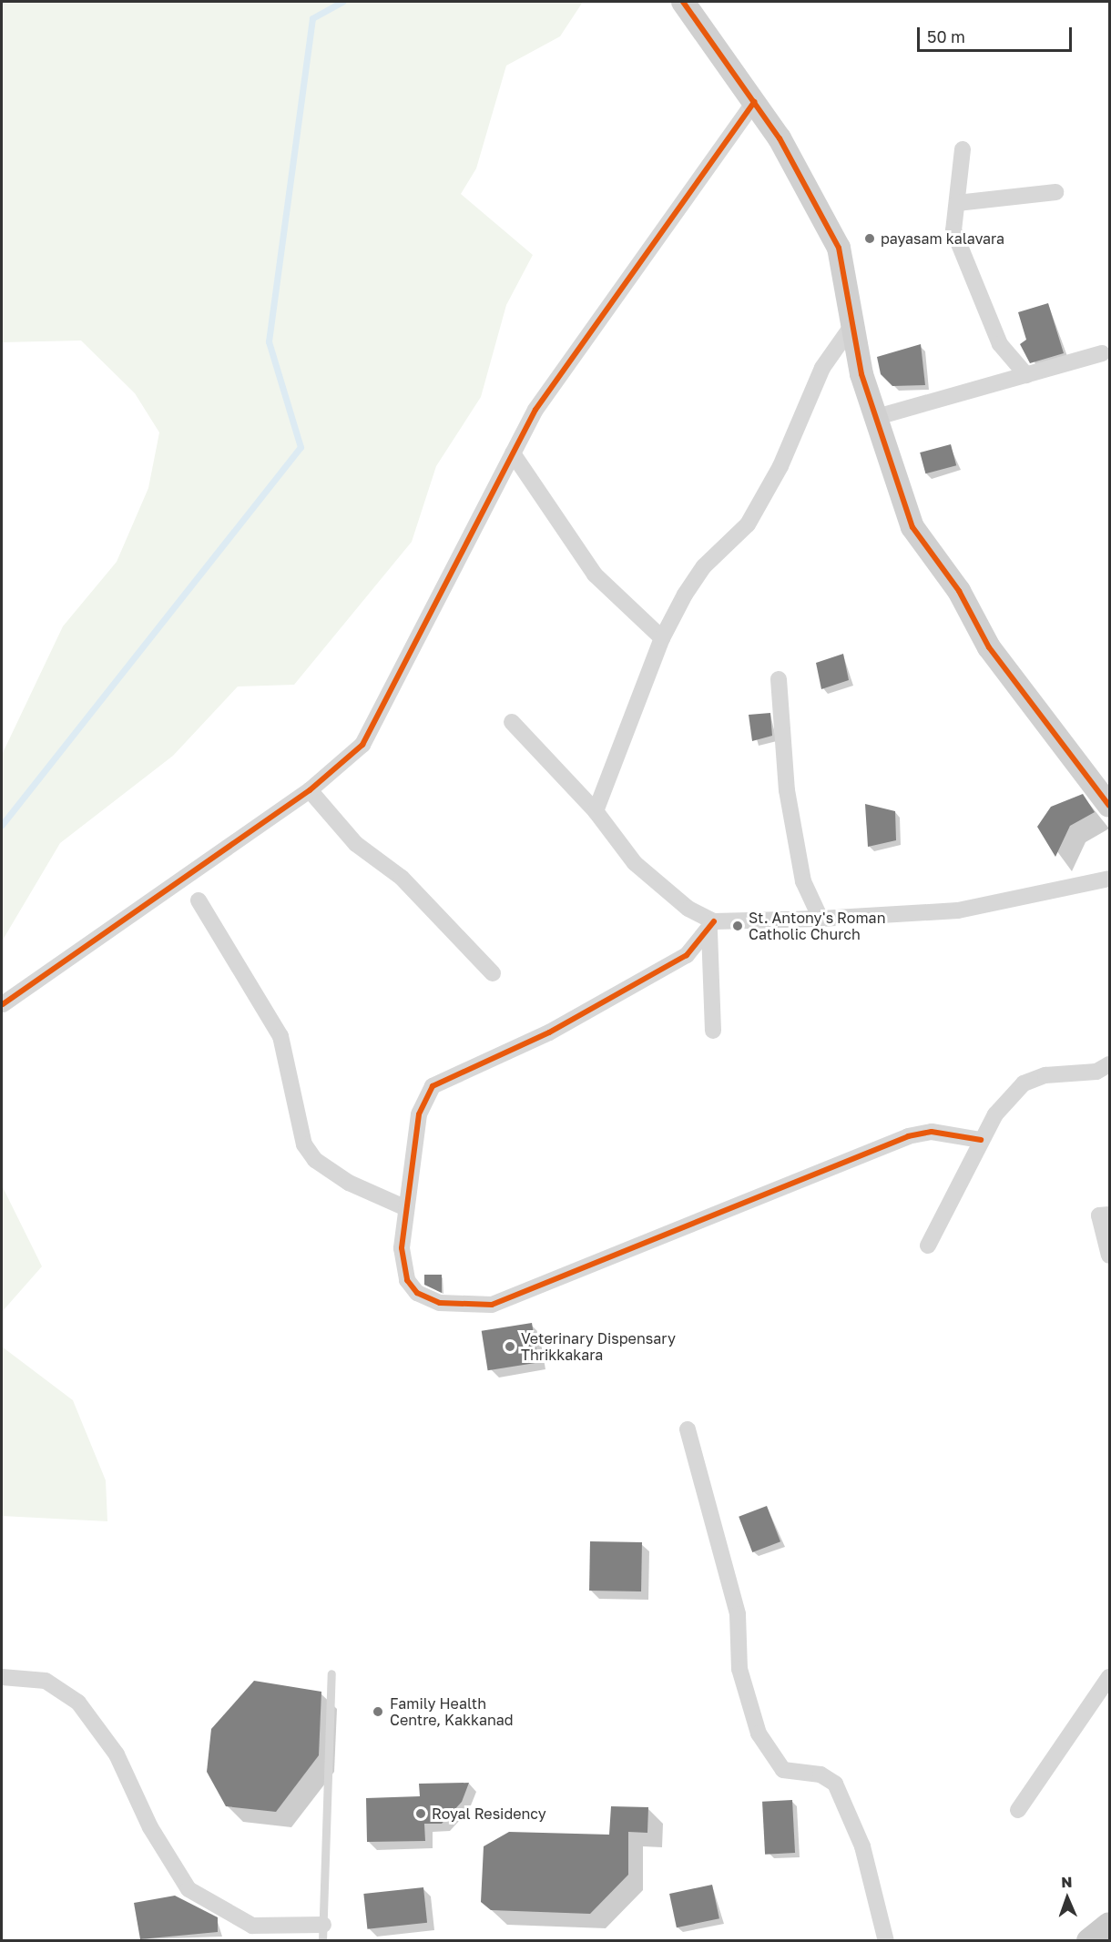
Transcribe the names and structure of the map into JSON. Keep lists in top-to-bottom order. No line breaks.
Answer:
{"places":["payasam kalavara","St. Antony's Roman Catholic Church","Veterinary Dispensary Thrikkakara","Family Health Centre, Kakkanad","Royal Residency"],"scale_bar":"50 m","north":"top"}
